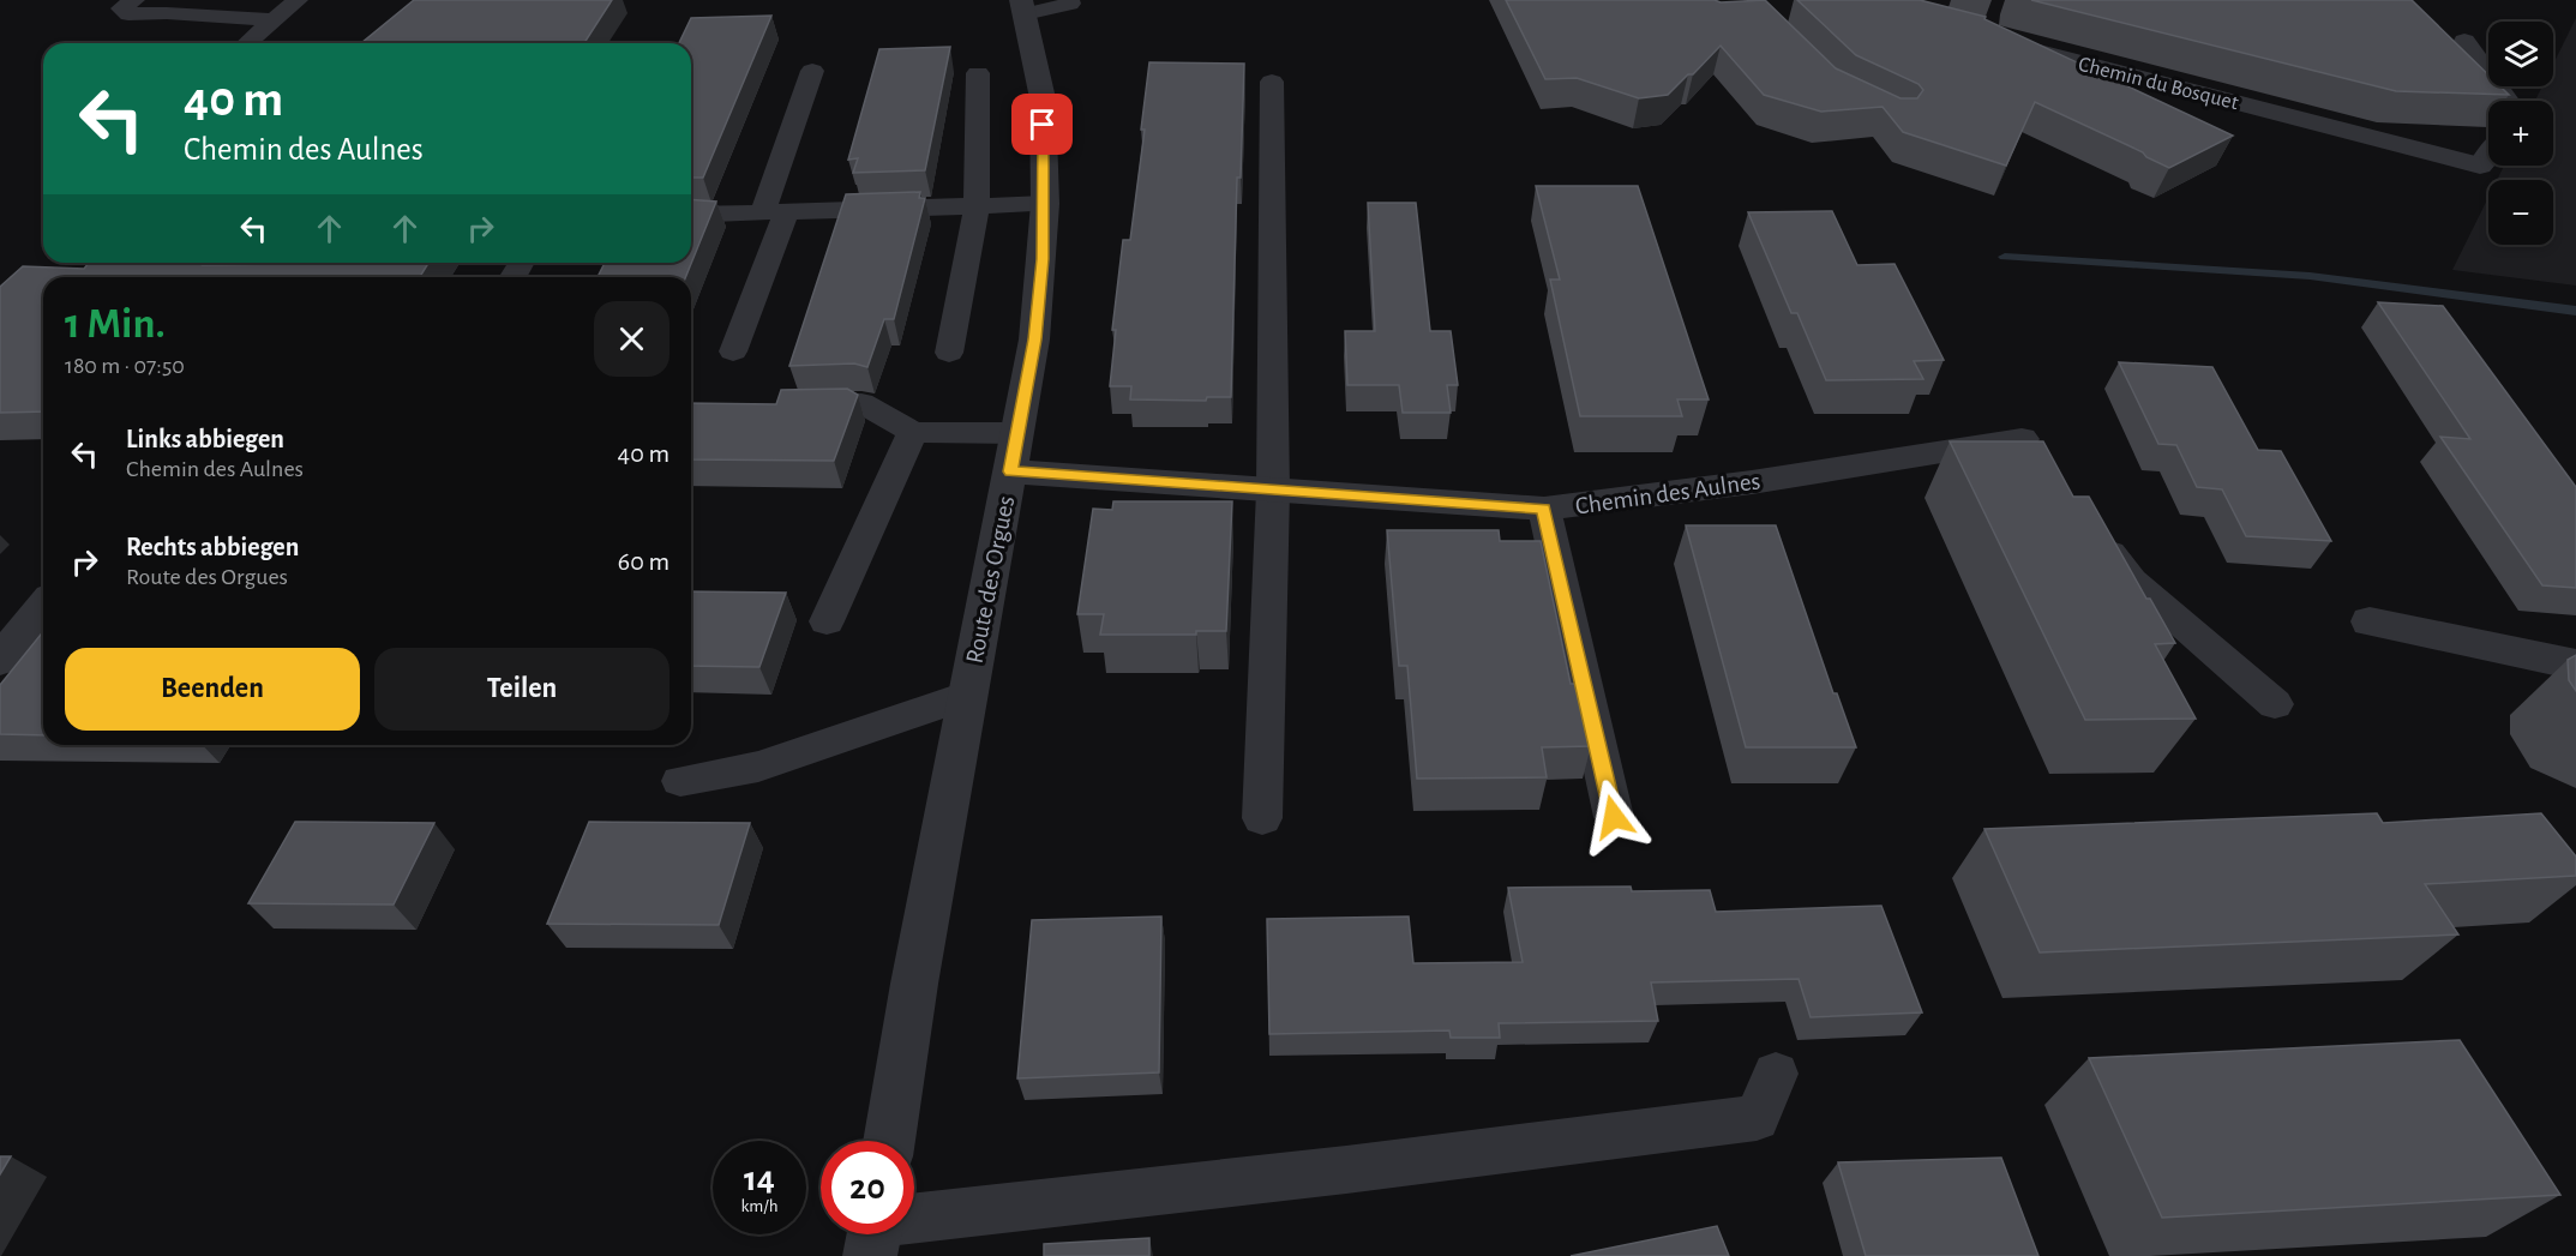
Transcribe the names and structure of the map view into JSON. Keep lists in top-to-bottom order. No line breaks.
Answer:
{"streets":{"street":["Chemin du Bosquet","Chemin des Aulnes","Route des Orgues"]},"crossings":[["Chemin des Aulnes","Route des Orgues"]],"page":{"map_buttons":["+","−"],"turn":["40 m","Chemin des Aulnes"],"heading":["1 Min.","180 m · 07:50"],"list":[{"name":"Links abbiegen","note":"Chemin des Aulnes","value":"40 m"},{"name":"Rechts abbiegen","note":"Route des Orgues","value":"60 m"}],"buttons":["Beenden","Teilen"],"speed":"14 km/h","limit":"20"}}
